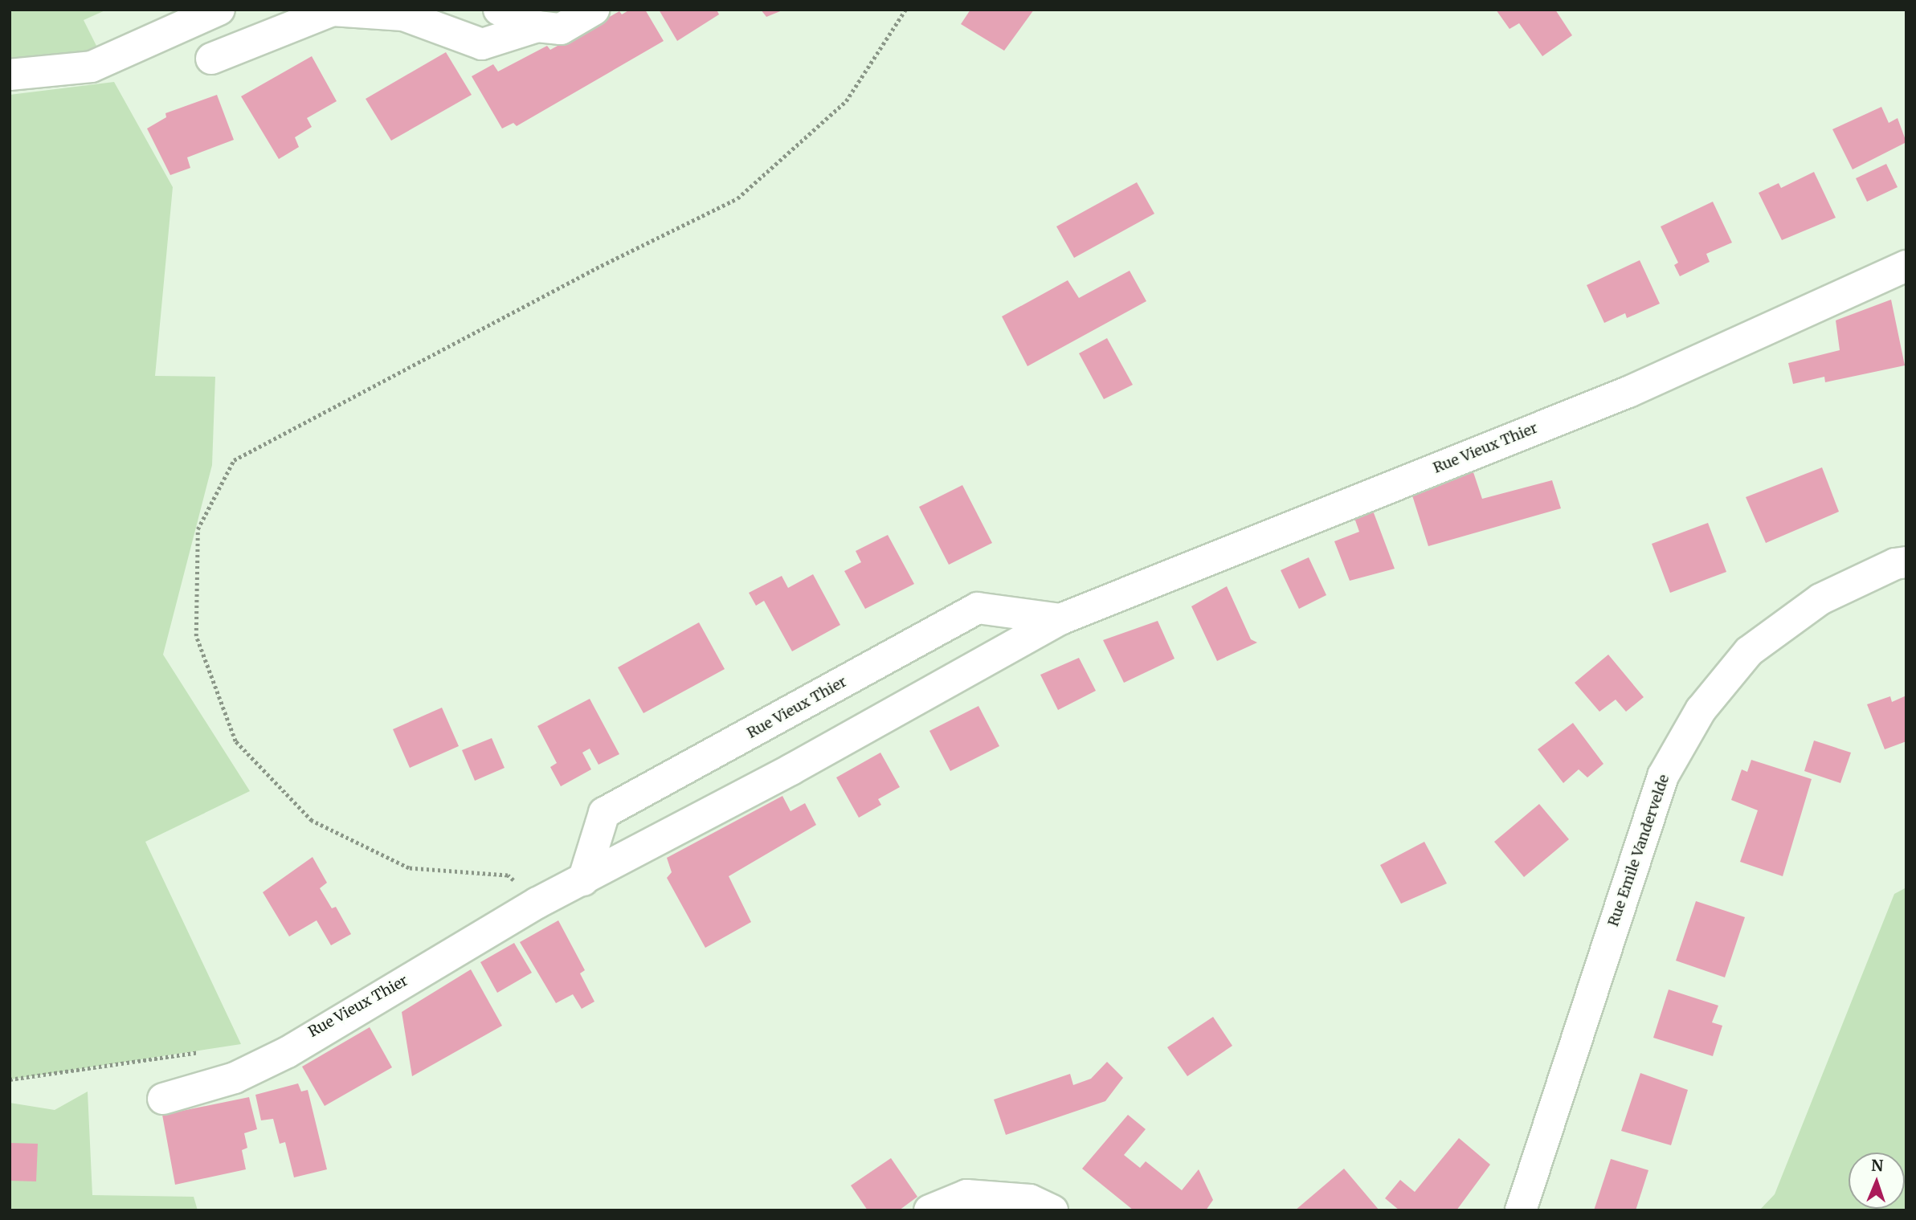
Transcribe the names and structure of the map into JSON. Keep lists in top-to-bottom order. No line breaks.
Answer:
{"streets":{"street":["Rue Vieux Thier","Rue Emile Vandervelde"]},"north":"top"}
